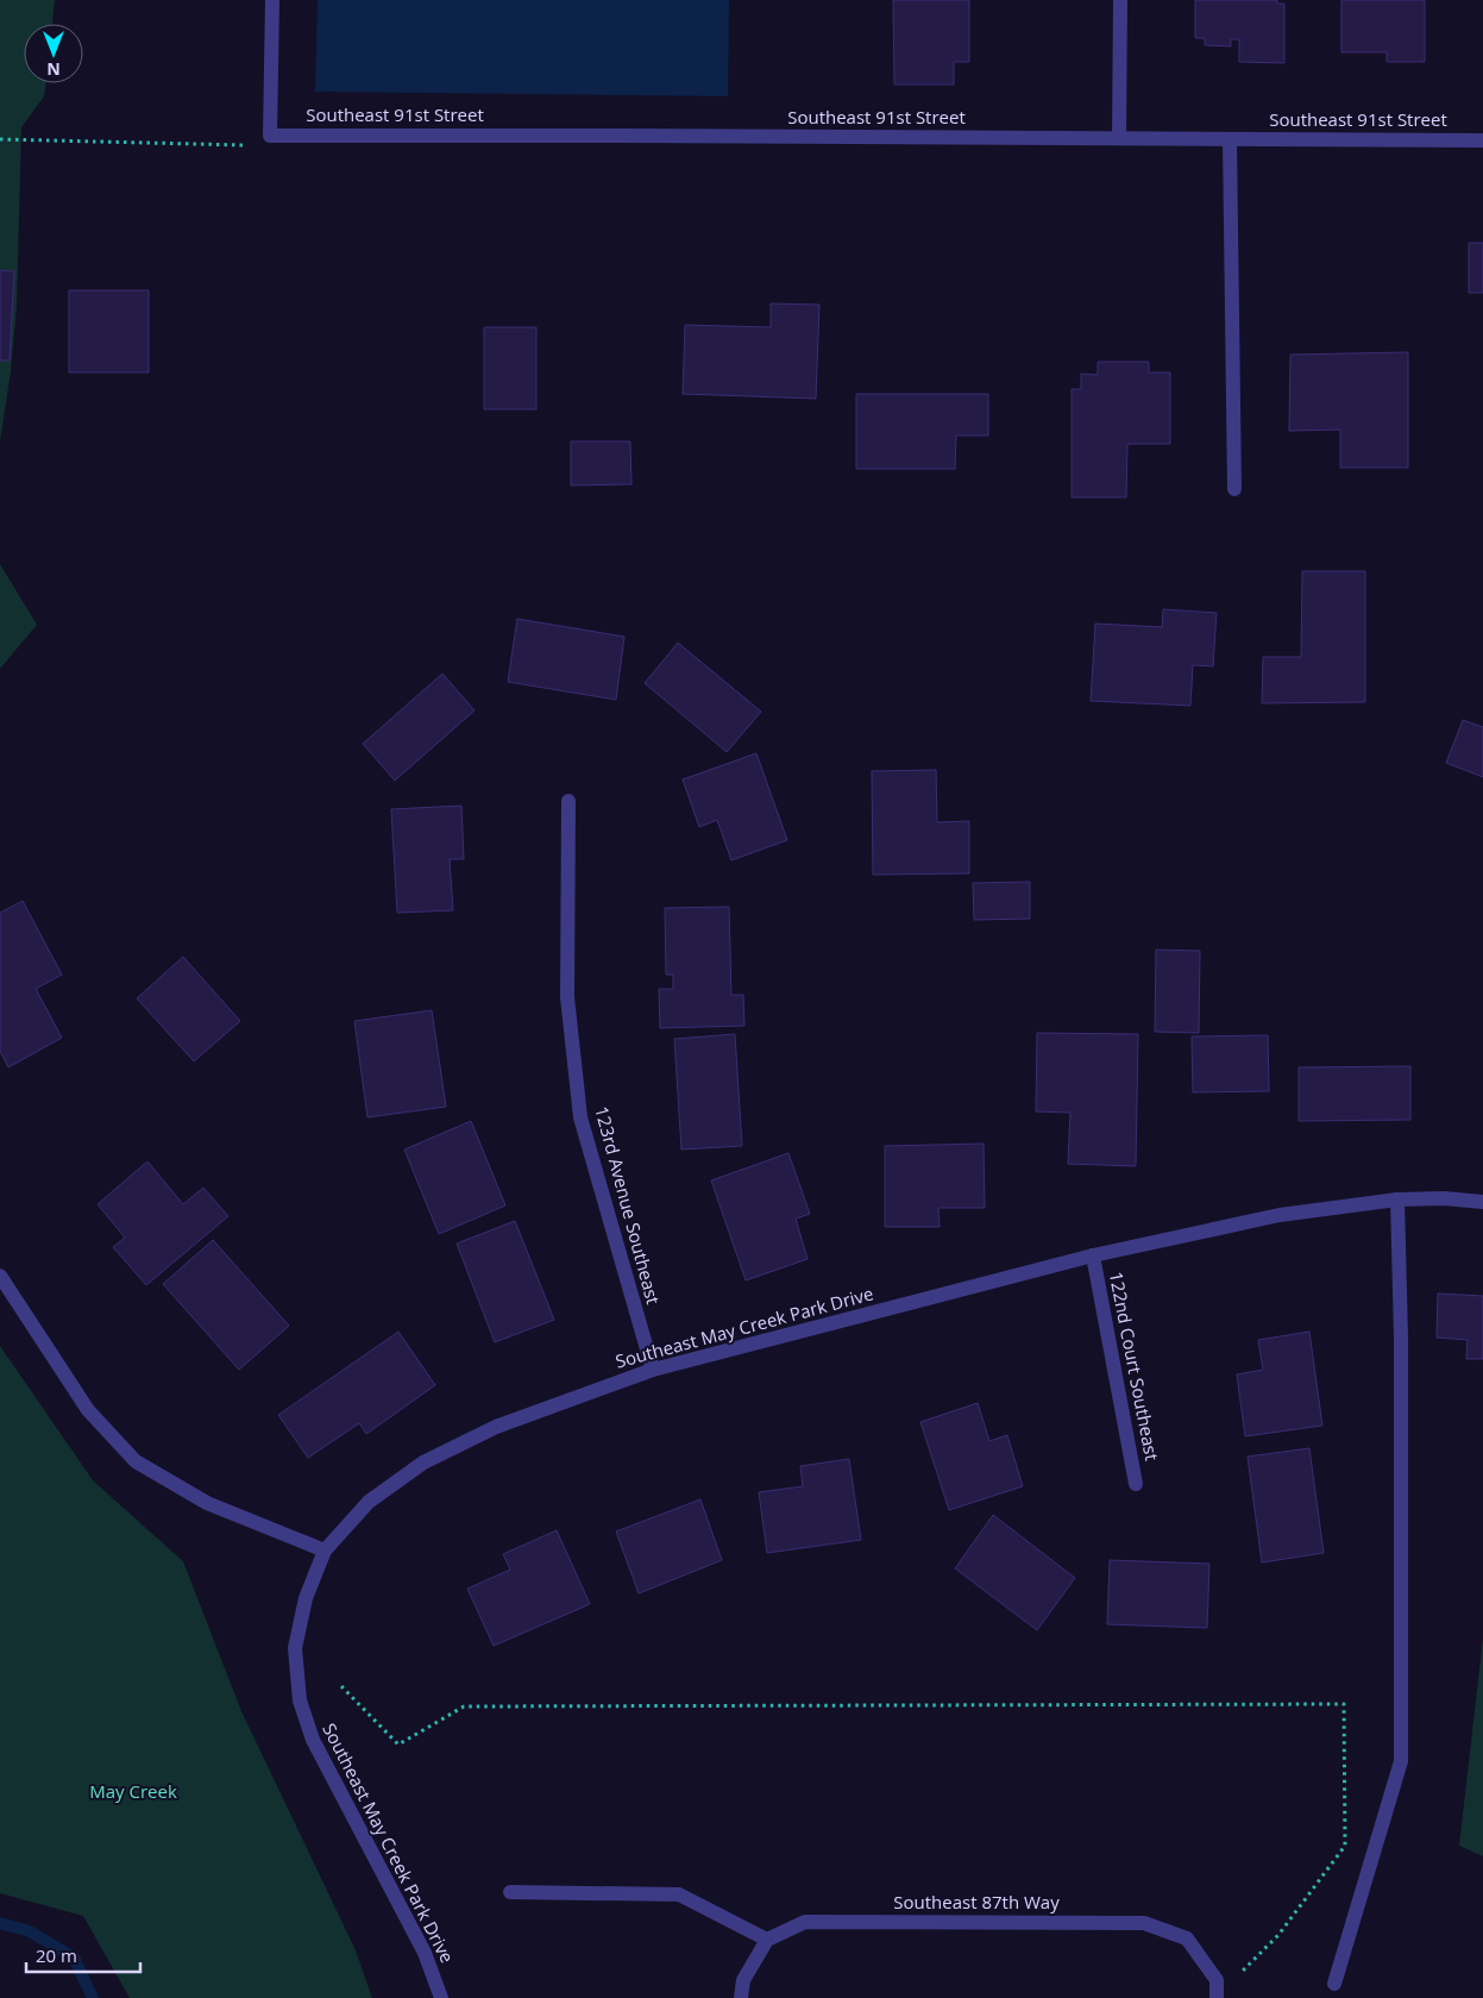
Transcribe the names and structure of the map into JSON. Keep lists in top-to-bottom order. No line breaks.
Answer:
{"streets":{"street":["Southeast 91st Street","123rd Avenue Southeast","Southeast May Creek Park Drive","122nd Court Southeast","Southeast 87th Way"]},"crossings":[["123rd Avenue Southeast","Southeast May Creek Park Drive"],["Southeast May Creek Park Drive","122nd Court Southeast"]],"parks":["May Creek"],"scale_bar":"20 m","north":"bottom"}
